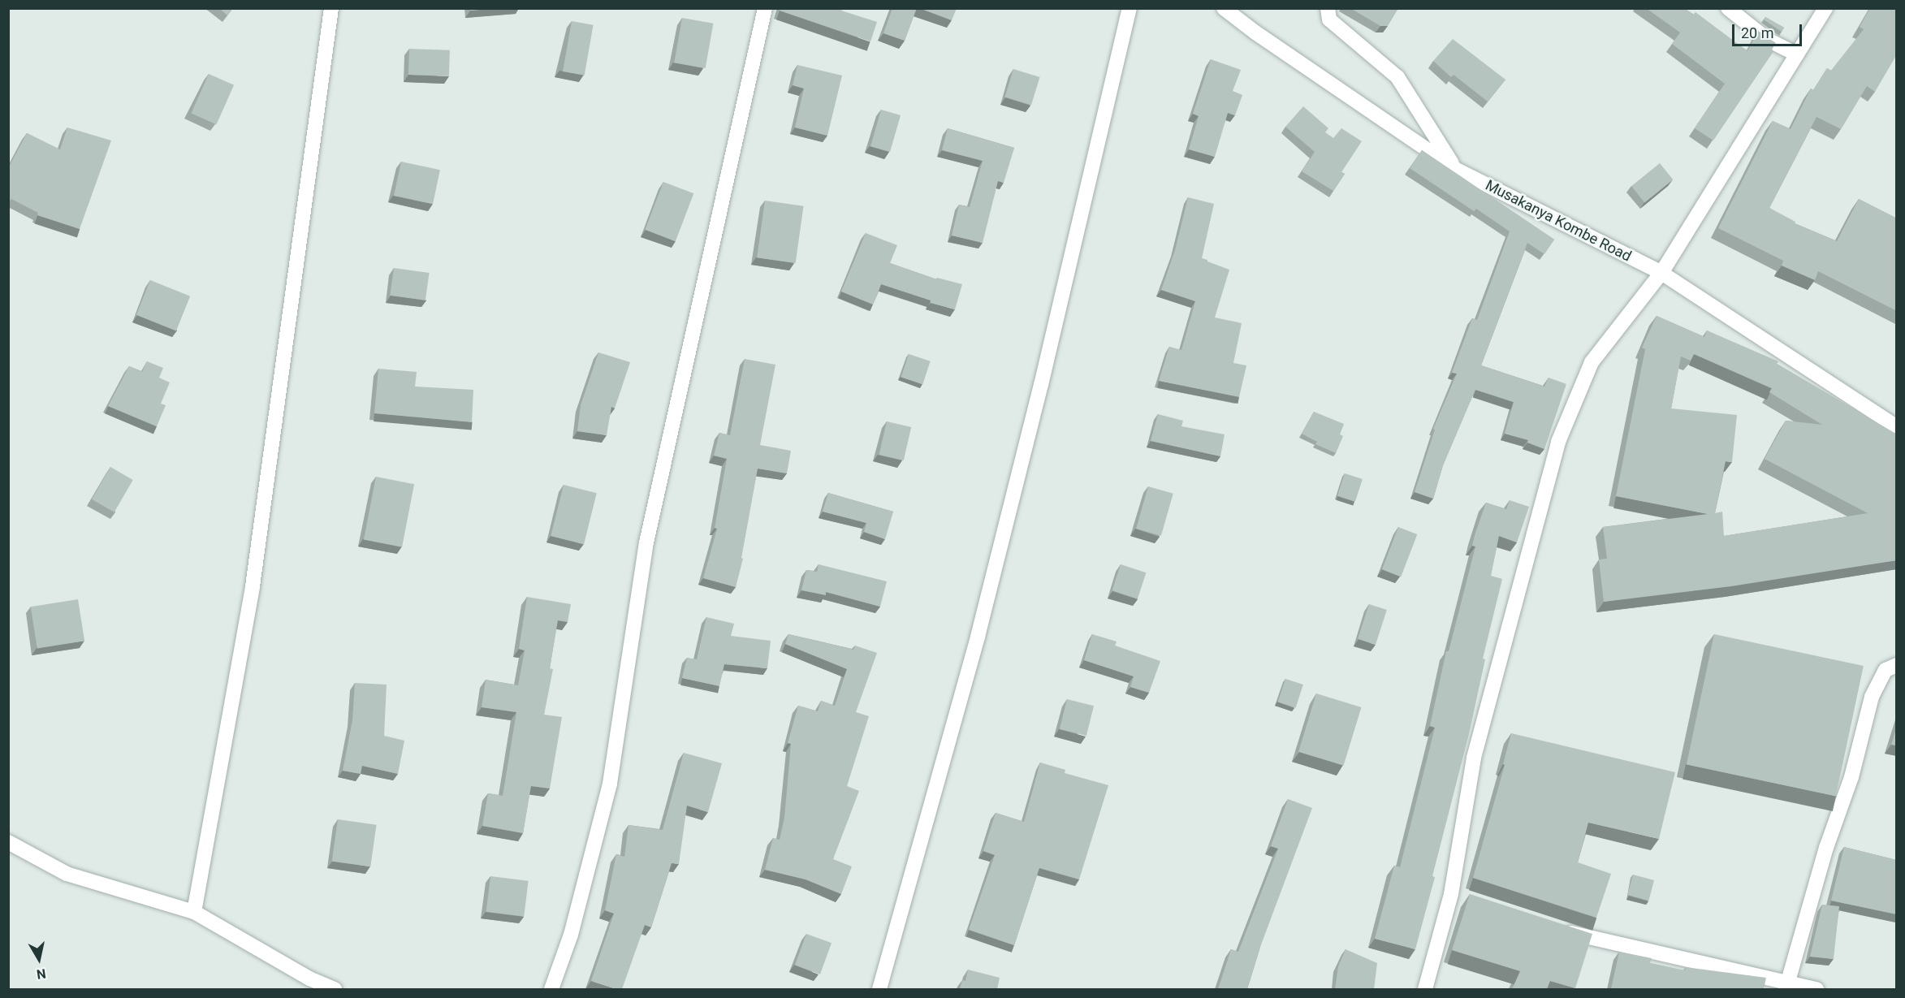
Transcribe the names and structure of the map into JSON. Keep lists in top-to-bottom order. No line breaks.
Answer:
{"streets":{"street":["Musakanya Kombe Road"]},"scale_bar":"20 m","north":"bottom"}
